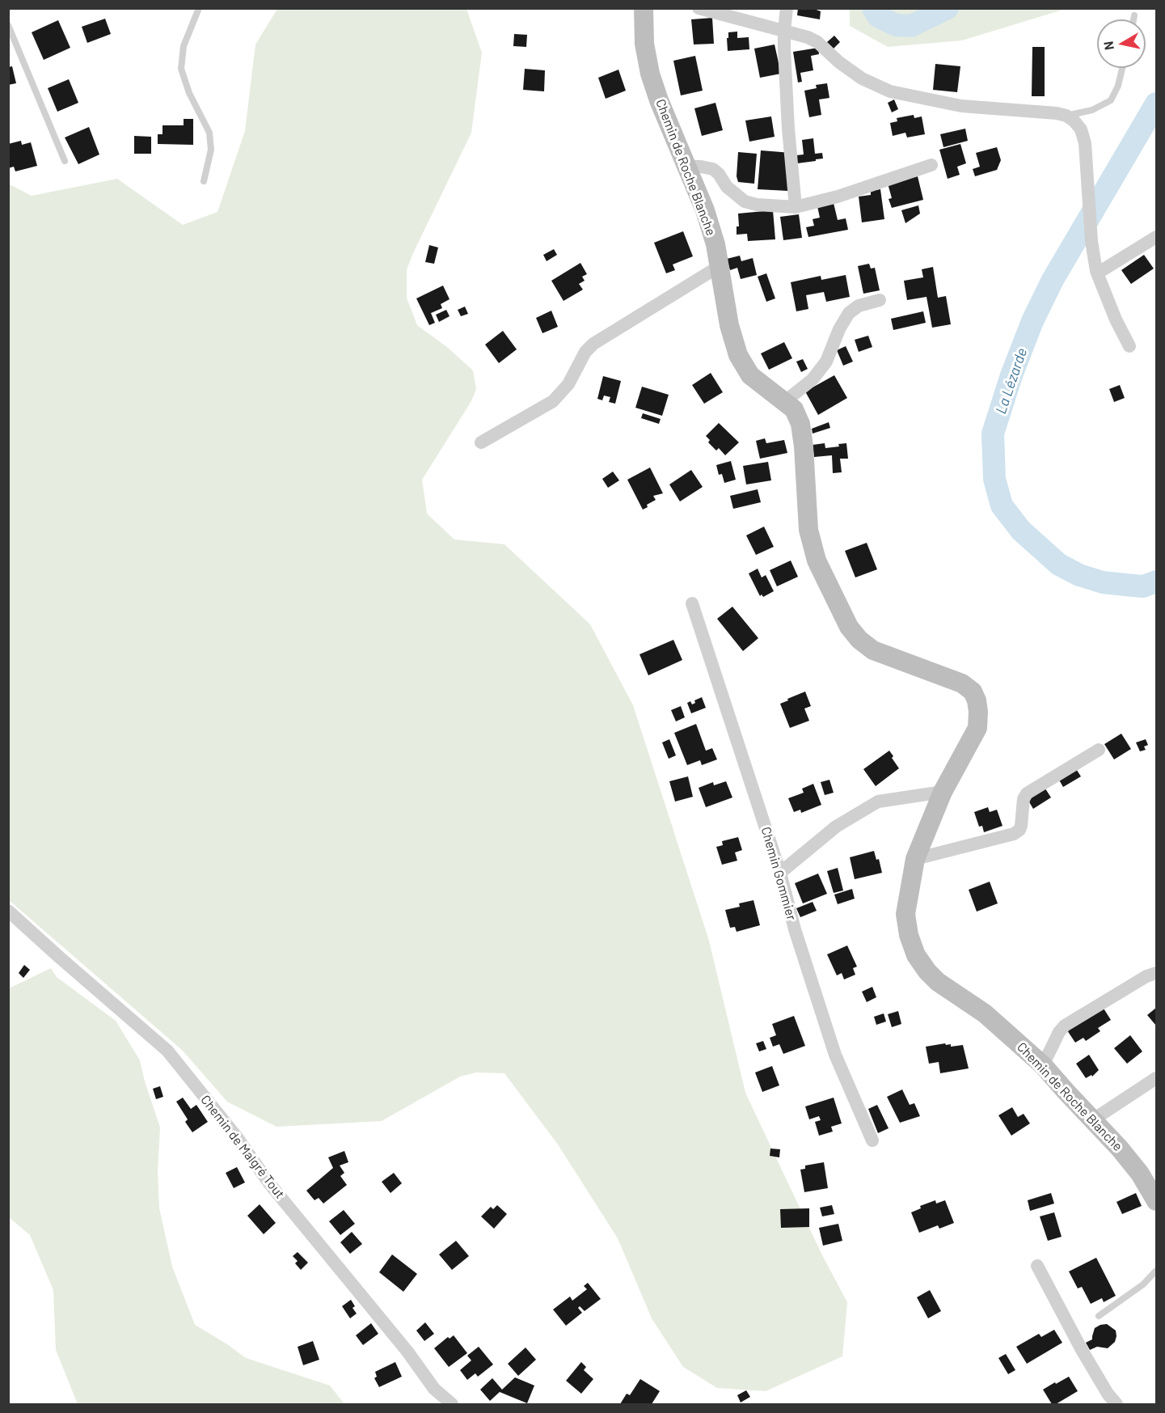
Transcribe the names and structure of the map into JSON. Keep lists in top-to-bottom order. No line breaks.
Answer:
{"streets":{"main road":["Chemin de Roche Blanche"],"street":["Chemin Gommier","Chemin de Malgré Tout"]},"water":["La Lézarde"],"north":"left"}
